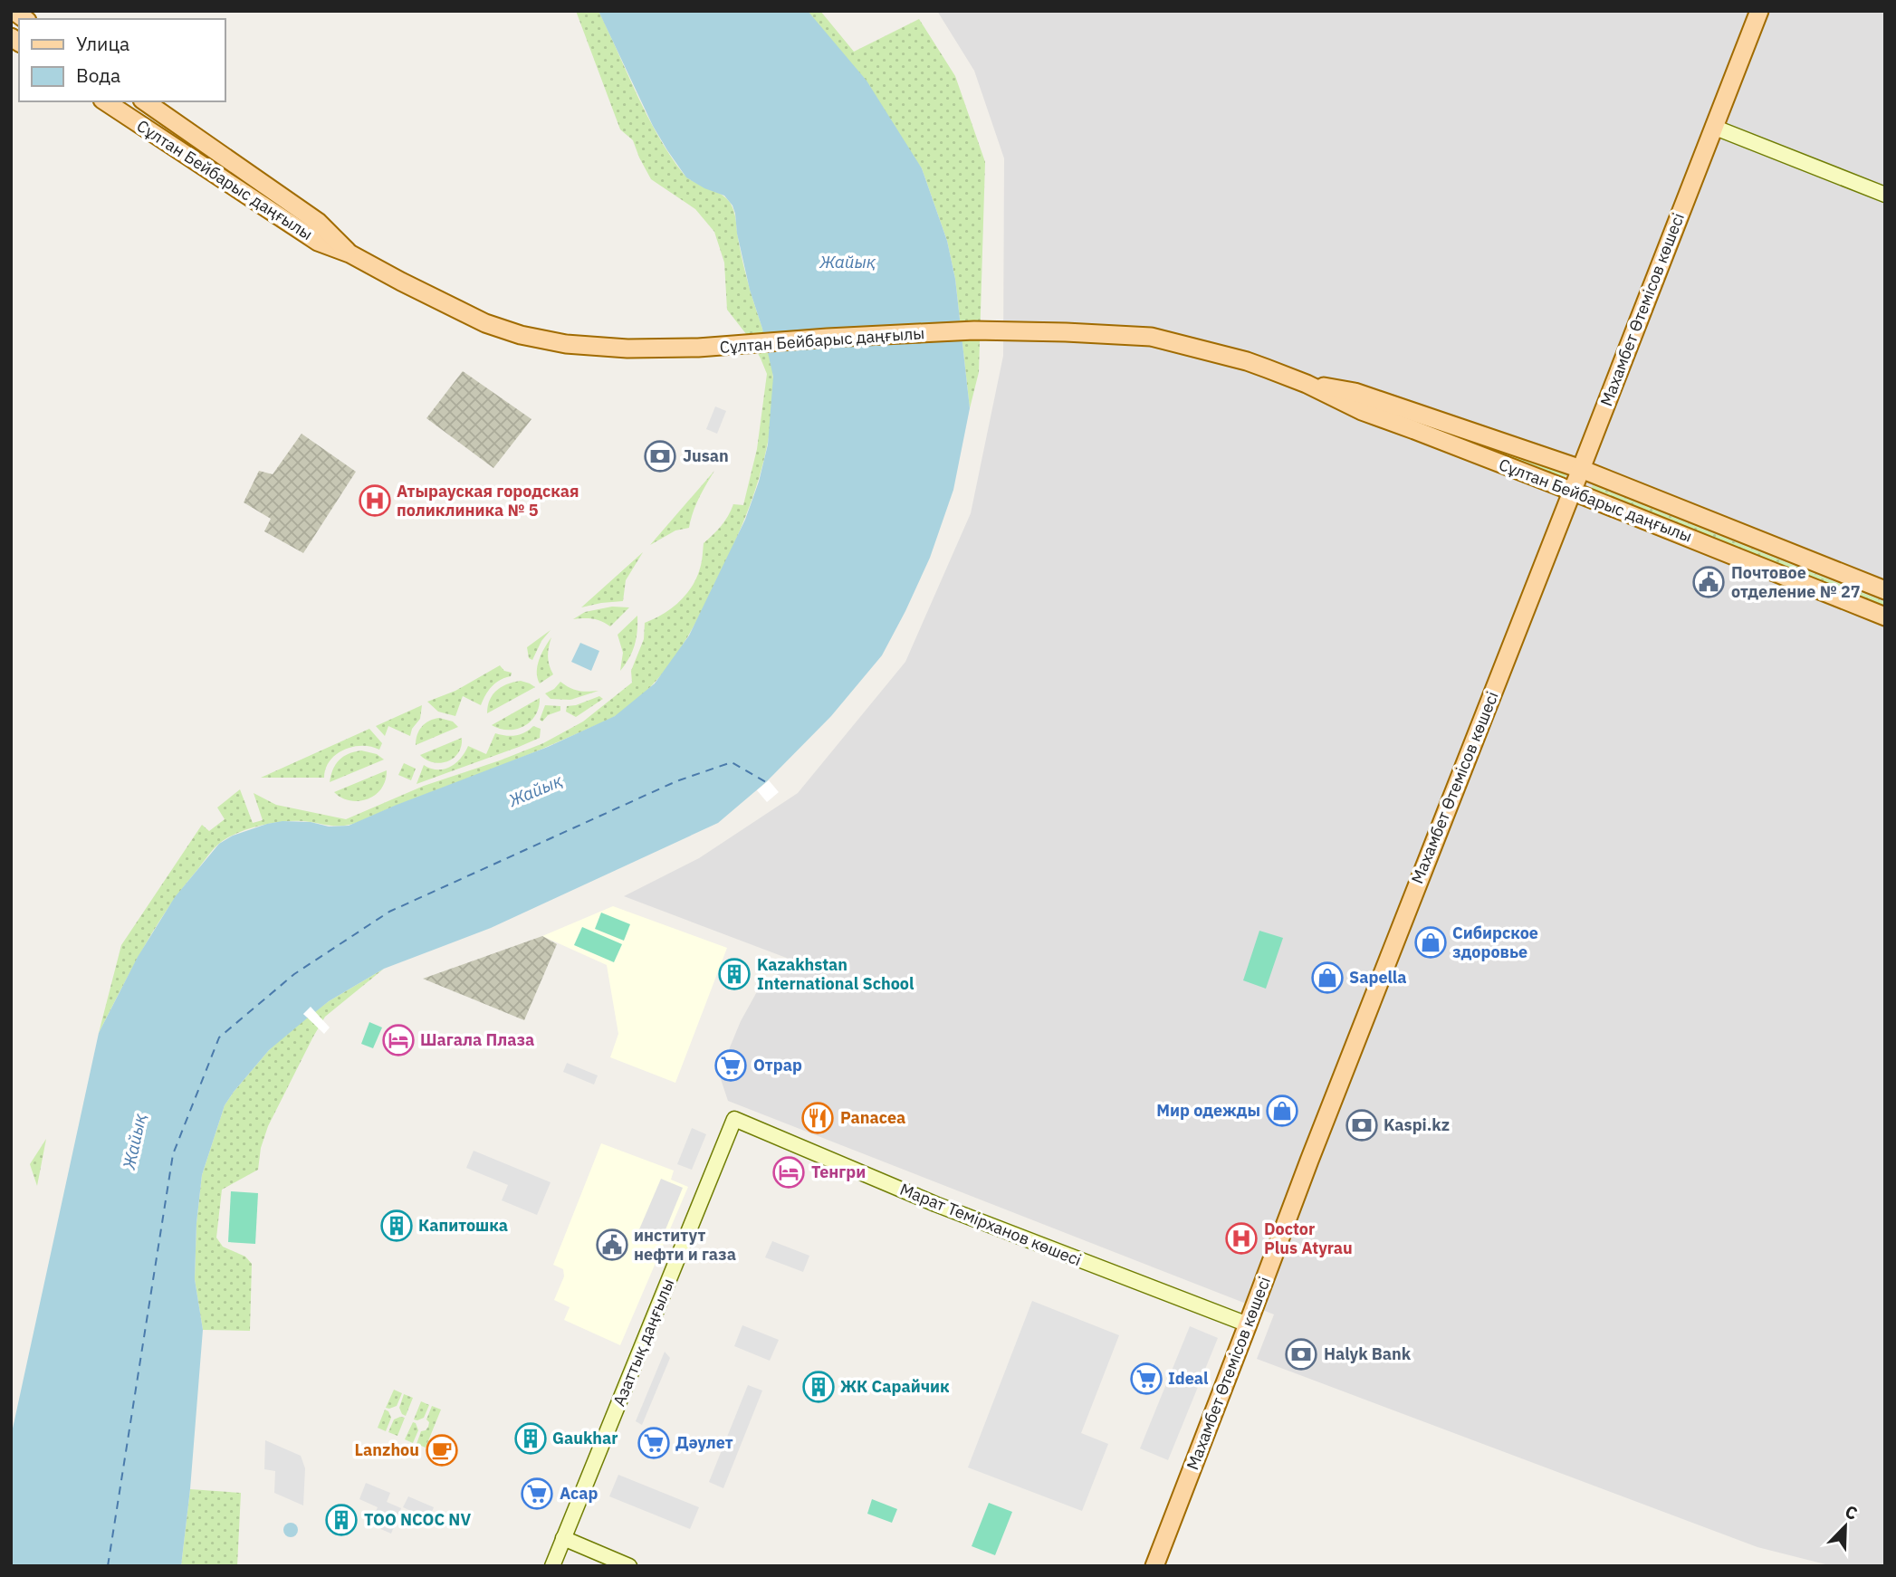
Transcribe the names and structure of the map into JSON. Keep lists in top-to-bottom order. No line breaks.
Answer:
{"streets":{"main road":["Сұлтан Бейбарыс даңғылы","Махамбет Өтемісов көшесі"],"street":["Марат Темірханов көшесі","Азаттық даңғылы"]},"crossings":[["Сұлтан Бейбарыс даңғылы","Махамбет Өтемісов көшесі"],["Махамбет Өтемісов көшесі","Марат Темірханов көшесі"],["Марат Темірханов көшесі","Азаттық даңғылы"]],"water":["Жайық"],"places":{"bank":["Jusan","Kaspi.kz","Halyk Bank"],"hospital":["Атырауская городская поликлиника № 5","Doctor Plus Atyrau"],"public building":["Почтовое отделение № 27","институт нефти и газа"],"shop":["Сибирское здоровье","Sapella","Мир одежды"],"building":["Kazakhstan International School","Капитошка","ЖК Сарайчик","Gaukhar","ТОО NCOC NV"],"hotel":["Шагала Плаза","Тенгри"],"supermarket":["Отрар","Ideal","Дәулет","Асар"],"restaurant":["Panacea"],"cafe":["Lanzhou"]},"legend":["Улица","Вода"],"north":"top right"}
